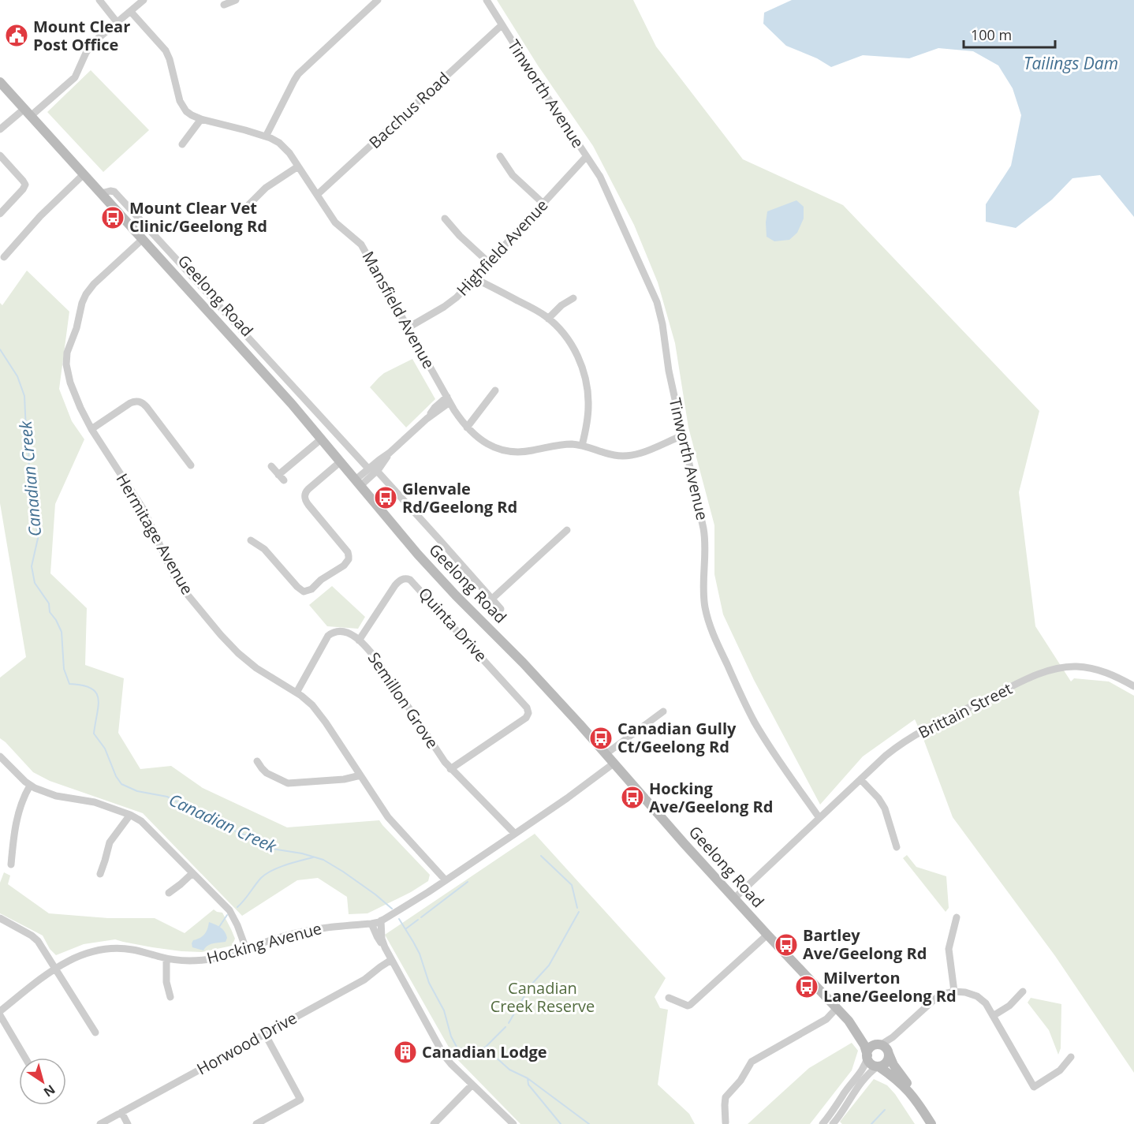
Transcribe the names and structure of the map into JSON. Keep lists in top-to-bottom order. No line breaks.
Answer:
{"streets":{"main road":["Geelong Road"],"street":["Tinworth Avenue","Bacchus Road","Highfield Avenue","Mansfield Avenue","Hermitage Avenue","Quinta Drive","Semillon Grove","Brittain Street","Hocking Avenue","Horwood Drive"]},"crossings":[["Tinworth Avenue","Bacchus Road"],["Tinworth Avenue","Highfield Avenue"],["Tinworth Avenue","Mansfield Avenue"],["Tinworth Avenue","Brittain Street"],["Bacchus Road","Mansfield Avenue"],["Highfield Avenue","Mansfield Avenue"],["Geelong Road","Hermitage Avenue"],["Geelong Road","Hocking Avenue"],["Hermitage Avenue","Semillon Grove"],["Hermitage Avenue","Hocking Avenue"],["Quinta Drive","Semillon Grove"],["Semillon Grove","Hocking Avenue"]],"water":["Tailings Dam","Canadian Creek"],"parks":["Canadian Creek Reserve"],"places":{"public building":["Mount Clear Post Office"],"bus stop":["Mount Clear Vet Clinic/Geelong Rd","Glenvale Rd/Geelong Rd","Canadian Gully Ct/Geelong Rd","Hocking Ave/Geelong Rd","Bartley Ave/Geelong Rd","Milverton Lane/Geelong Rd"],"building":["Canadian Lodge"]},"scale_bar":"100 m","north":"bottom right"}
